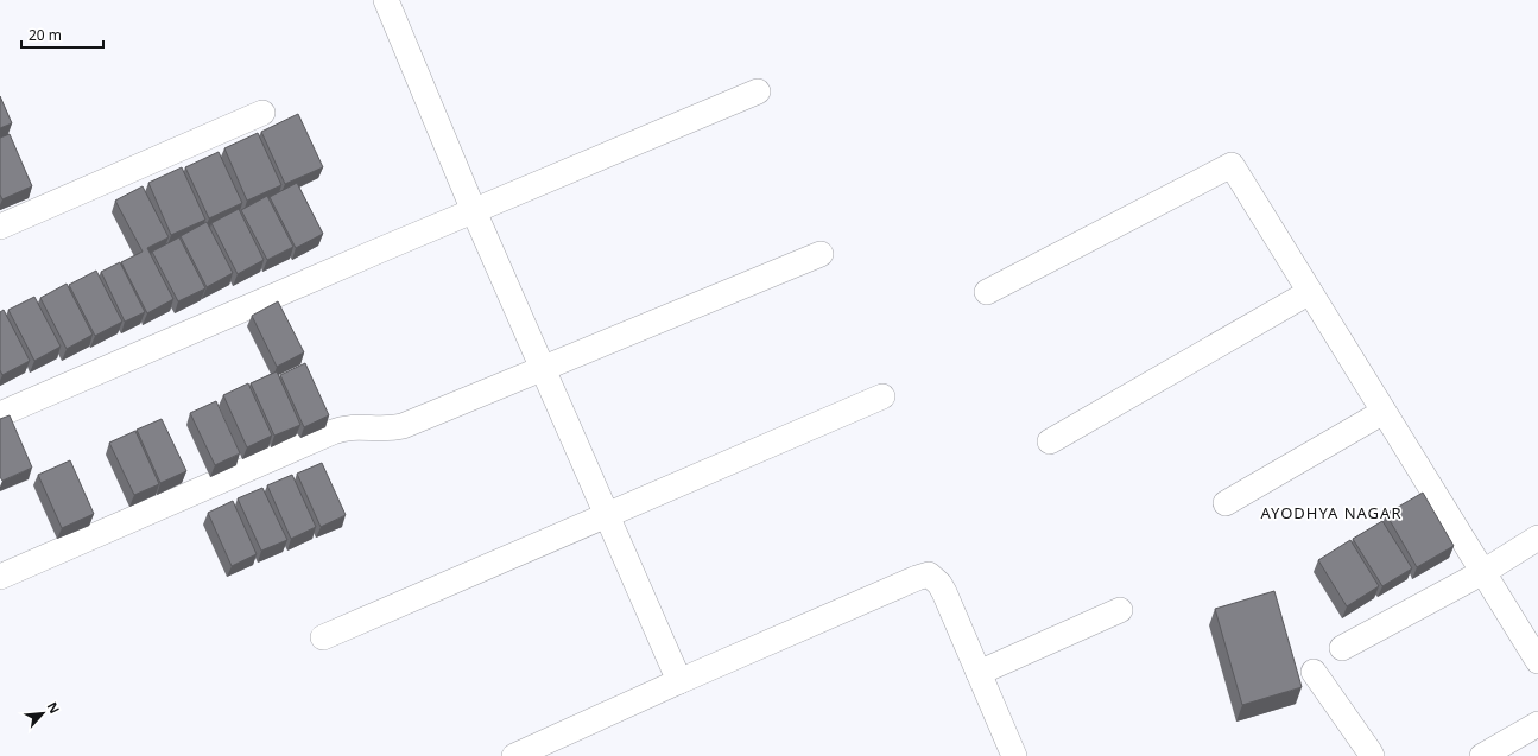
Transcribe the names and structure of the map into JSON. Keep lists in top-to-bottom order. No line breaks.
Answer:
{"districts":["AYODHYA NAGAR"],"scale_bar":"20 m","north":"top right"}
